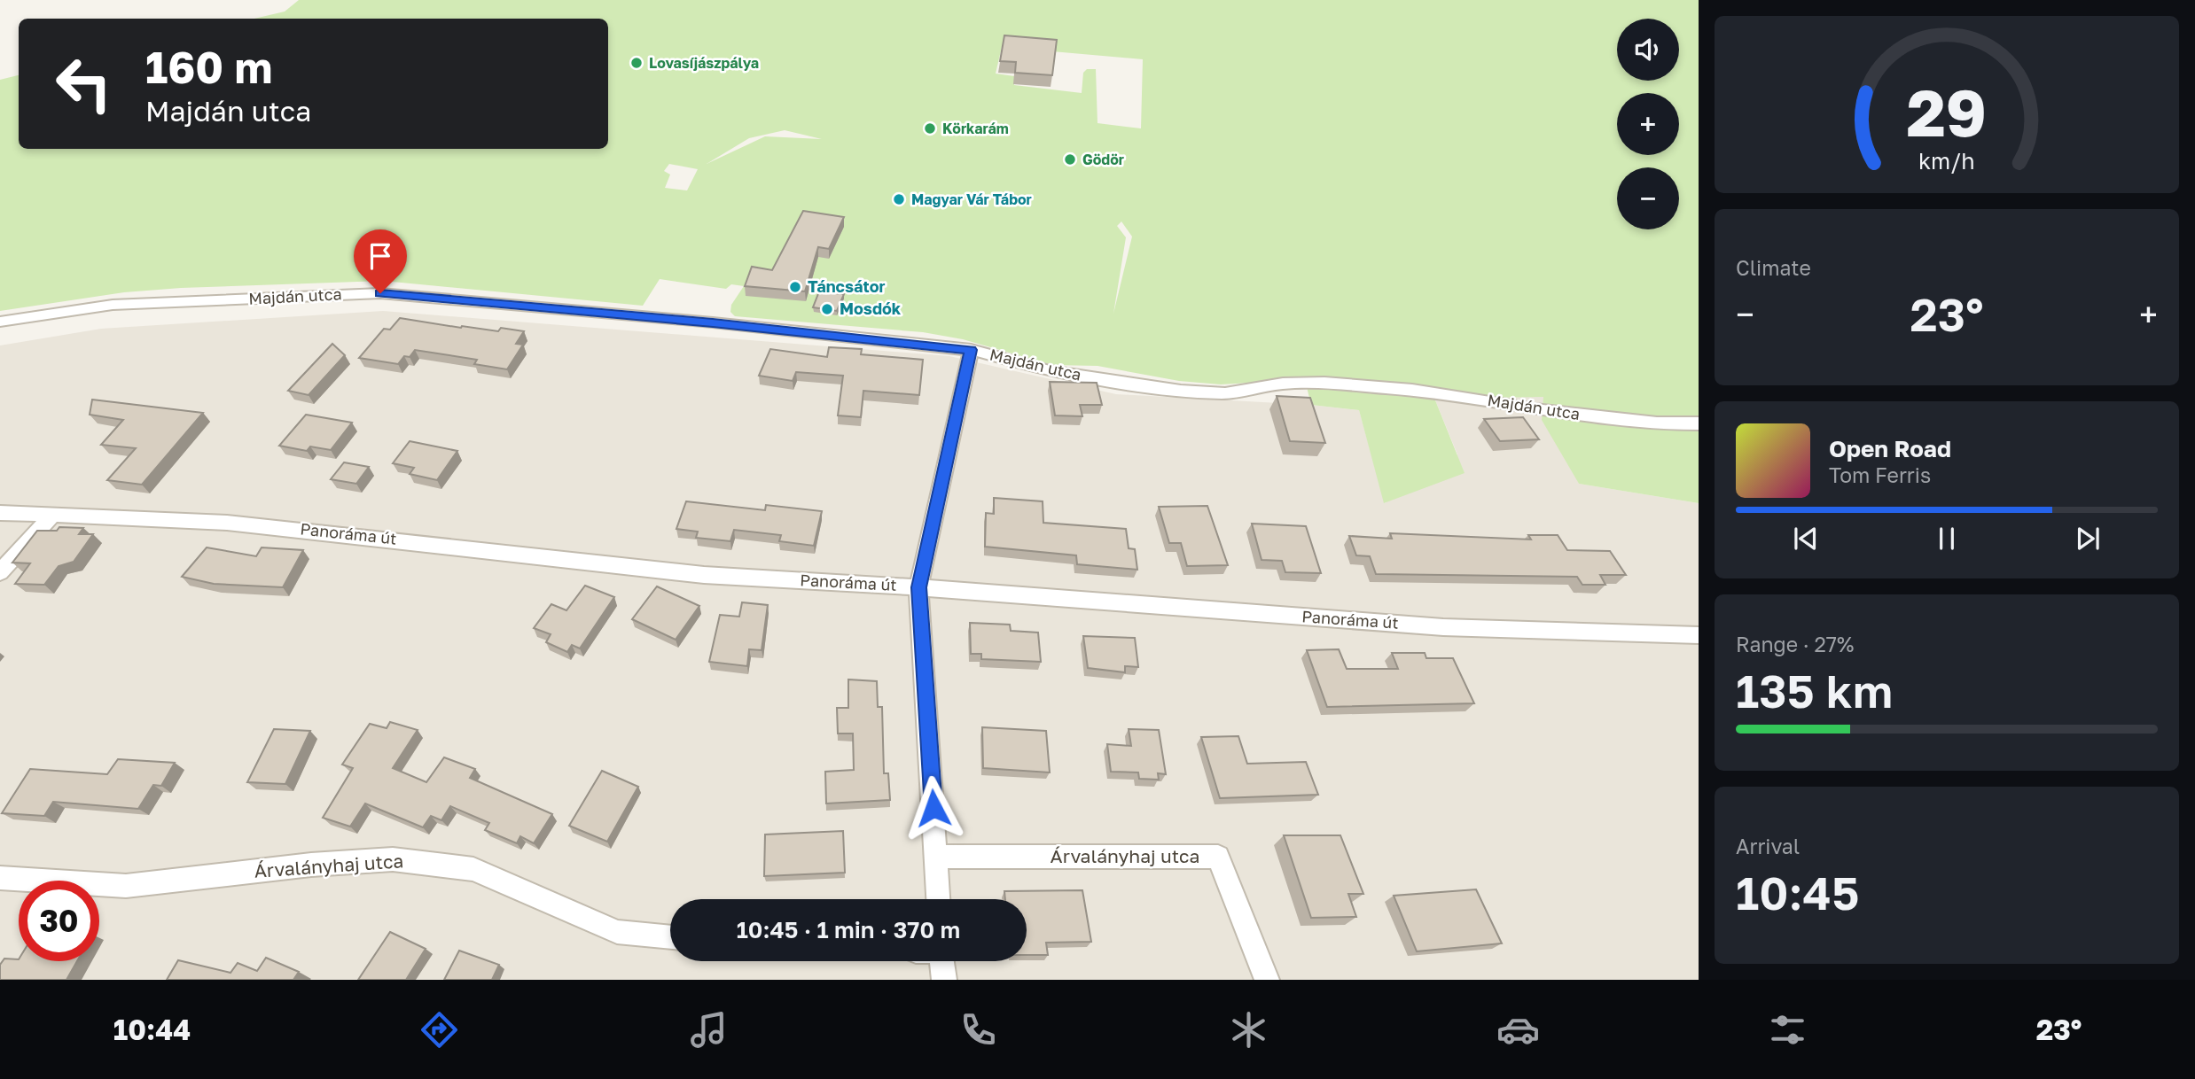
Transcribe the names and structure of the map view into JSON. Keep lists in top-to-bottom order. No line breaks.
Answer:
{"streets":{"street":["Majdán utca","Panoráma út","Árvalányhaj utca"]},"places":["Lovasíjászpálya","Körkarám","Gödör","Magyar Vár Tábor","Táncsátor","Mosdók"],"page":{"map_buttons":["+","−"],"turn":["160 m","Majdán utca"],"tile":["Climate",["Range · 27%","135 km"],["Arrival","10:45"]],"heat":["−","23°","+"],"song":["Open Road","Tom Ferris"],"limit":"30","trip":"10:45 · 1 min · 370 m","tabs":["10:44","23°"],"gauge":["29","km/h"]}}
